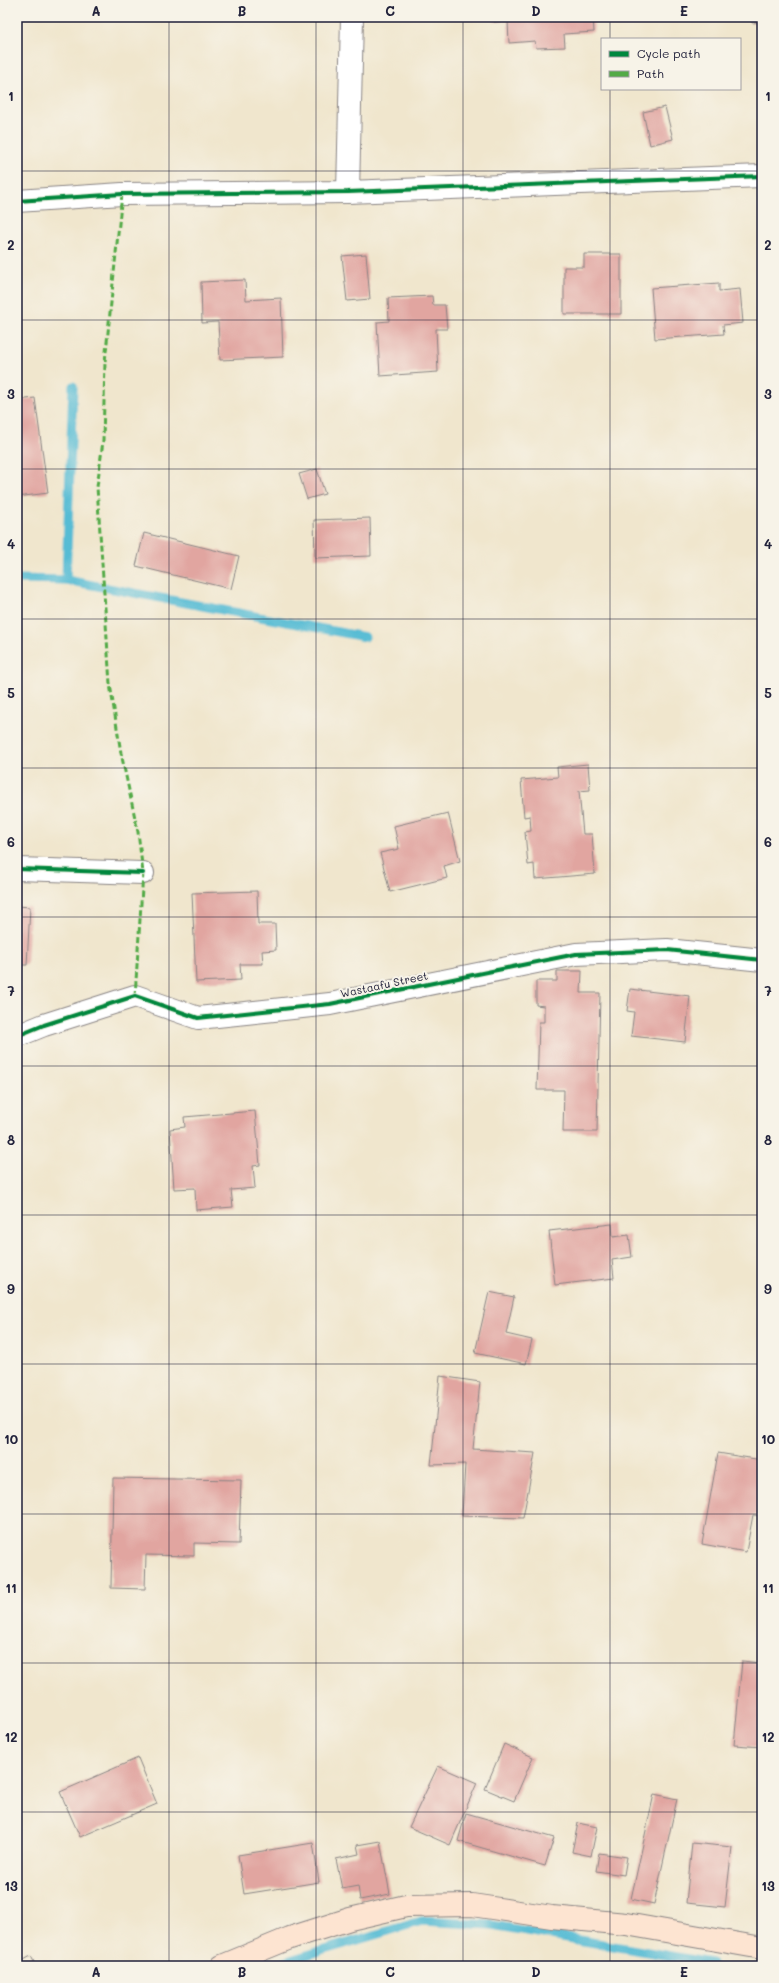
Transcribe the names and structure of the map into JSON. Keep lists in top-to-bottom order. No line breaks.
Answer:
{"streets":{"street":["Wastaafu Street"]},"legend":["Cycle path","Path"],"grid":{"columns":["A","B","C","D","E"],"rows":["1","2","3","4","5","6","7","8","9","10","11","12","13"]}}
